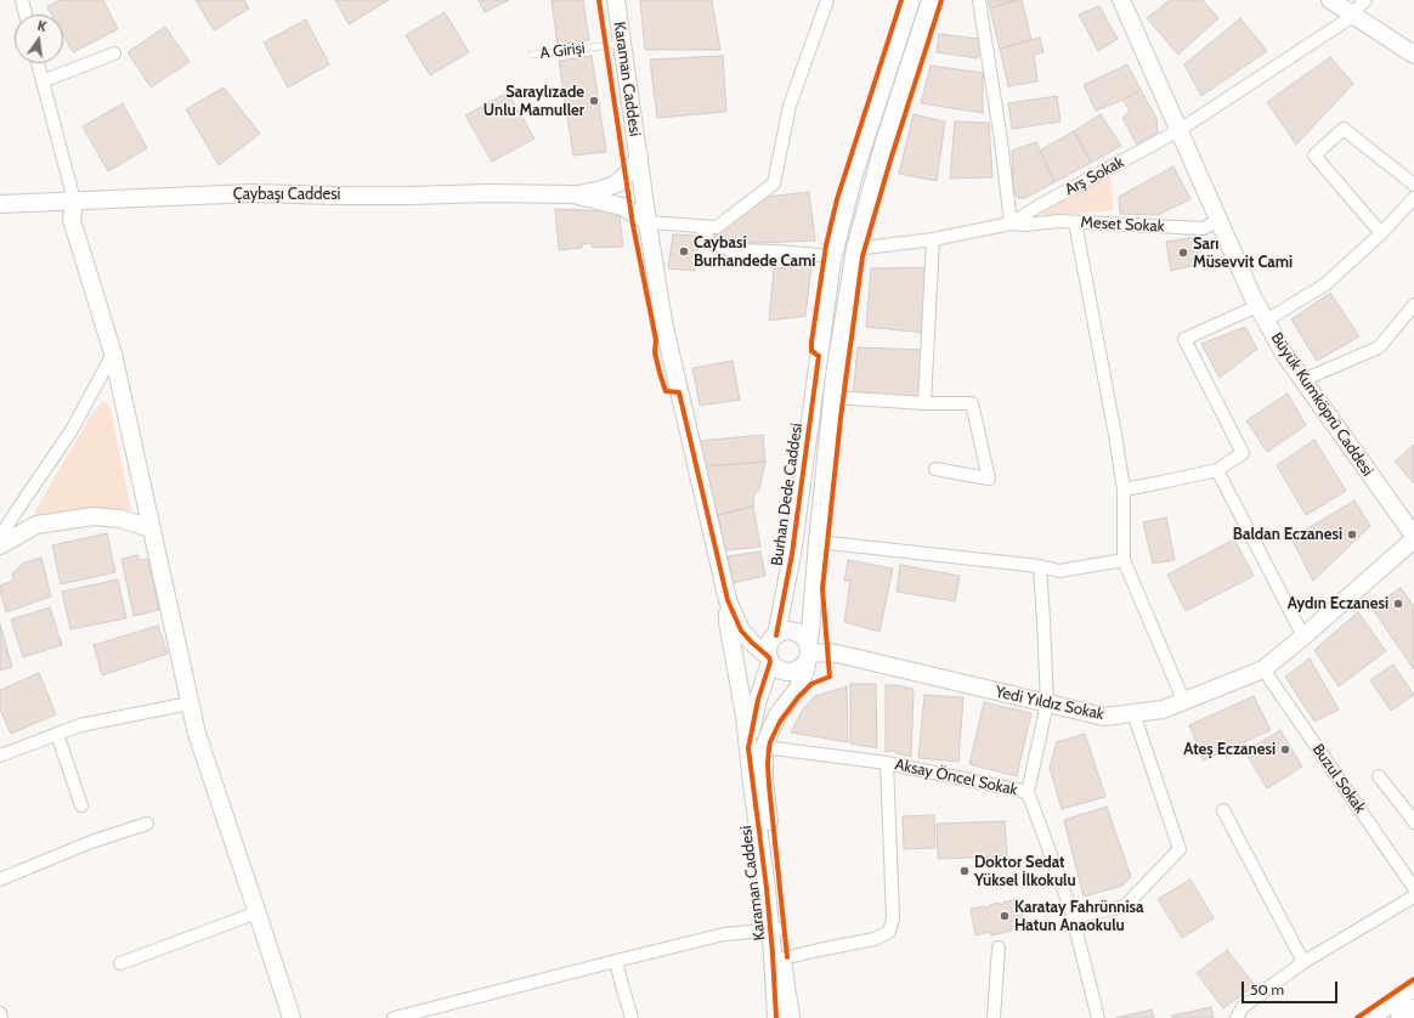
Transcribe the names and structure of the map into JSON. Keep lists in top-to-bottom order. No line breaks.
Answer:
{"streets":{"street":["Karaman Caddesi","Arş Sokak","Çaybaşı Caddesi","Meset Sokak","Büyük Kumköprü Caddesi","Burhan Dede Caddesi","Yedi Yıldız Sokak","Aksay Öncel Sokak","Buzul Sokak"],"lane":["A Girişi"]},"crossings":[["A Girişi","Karaman Caddesi"],["Karaman Caddesi","Burhan Dede Caddesi"],["Karaman Caddesi","Yedi Yıldız Sokak"],["Karaman Caddesi","Aksay Öncel Sokak"],["Arş Sokak","Meset Sokak"],["Arş Sokak","Büyük Kumköprü Caddesi"],["Meset Sokak","Büyük Kumköprü Caddesi"],["Büyük Kumköprü Caddesi","Yedi Yıldız Sokak"],["Burhan Dede Caddesi","Yedi Yıldız Sokak"],["Yedi Yıldız Sokak","Buzul Sokak"]],"places":["Saraylızade Unlu Mamuller","Caybasi Burhandede Cami","Sarı Müsevvit Cami","Baldan Eczanesi","Aydın Eczanesi","Ateş Eczanesi","Doktor Sedat Yüksel İlkokulu","Karatay Fahrünnisa Hatun Anaokulu"],"scale_bar":"50 m","north":"top"}
